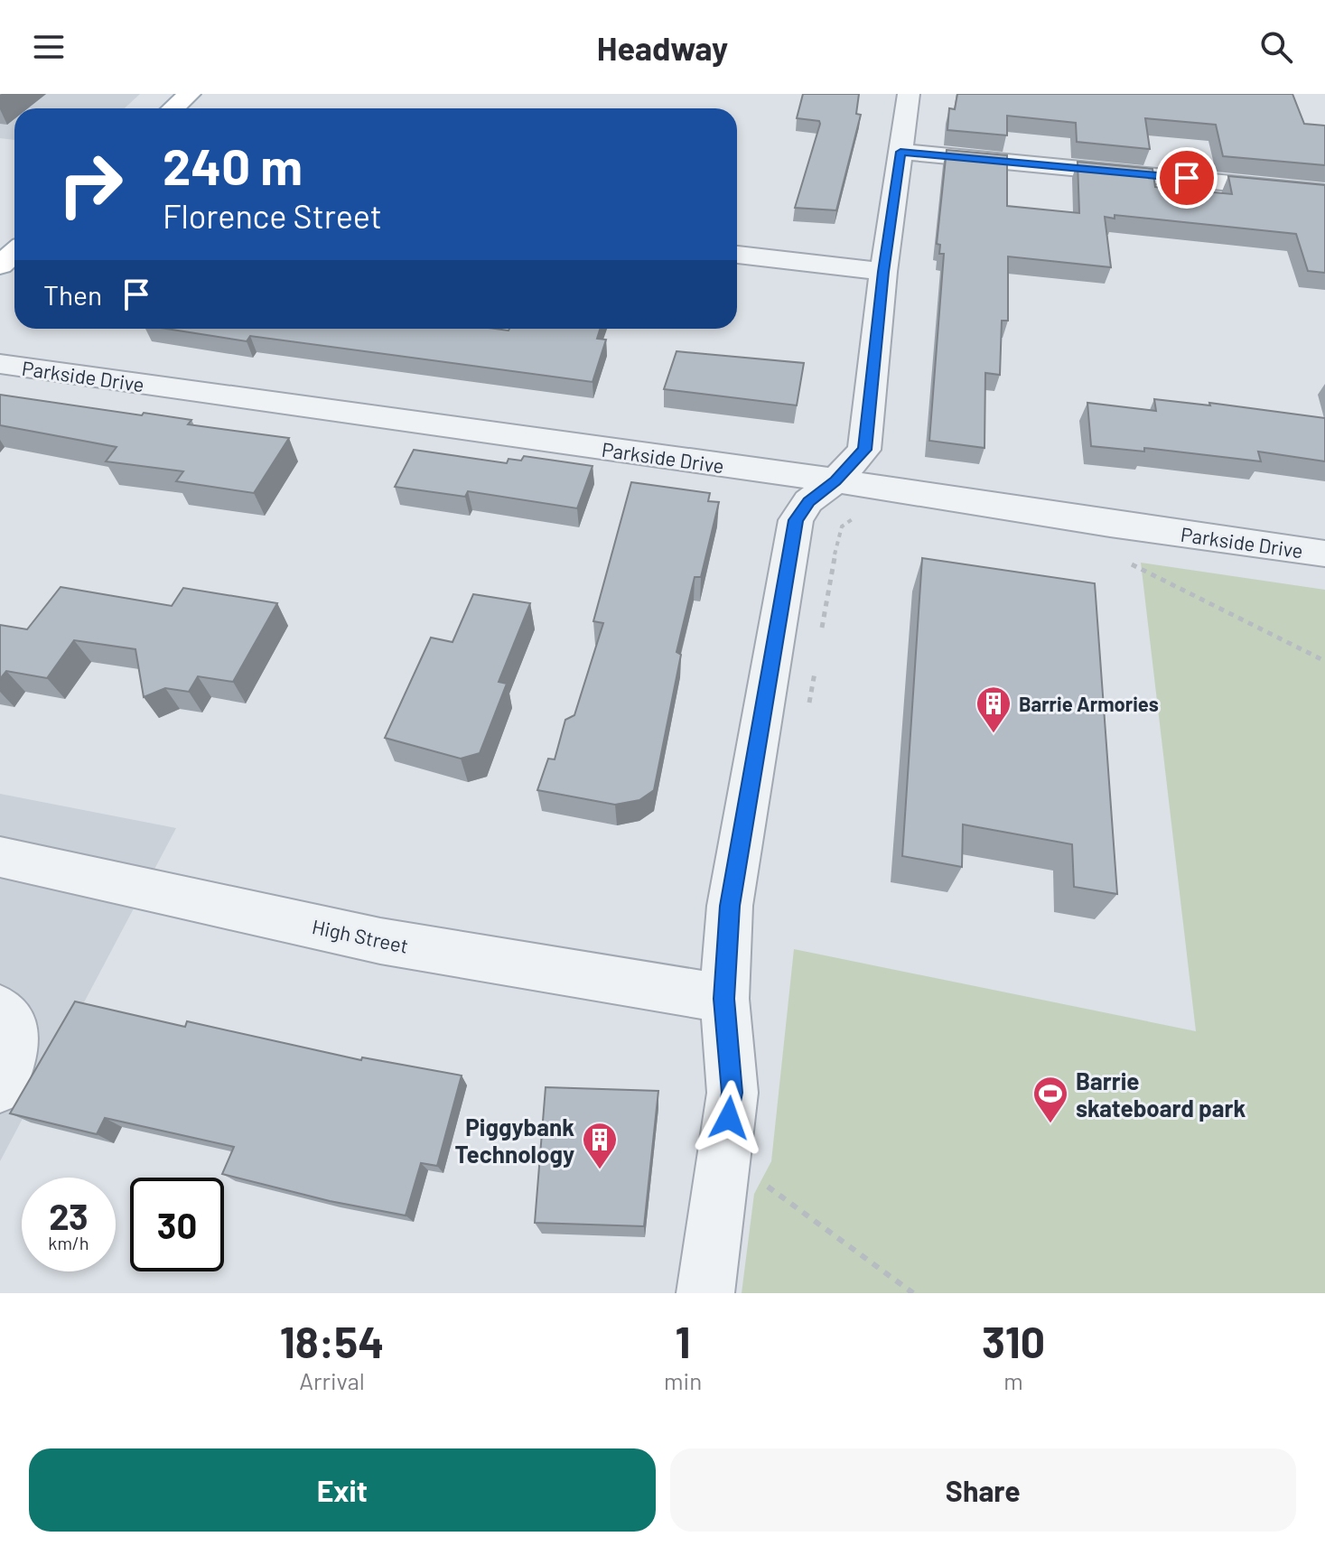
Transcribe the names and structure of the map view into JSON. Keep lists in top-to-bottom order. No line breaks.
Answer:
{"streets":{"street":["Parkside Drive","High Street"]},"places":{"building":["Barrie Armories","Piggybank Technology"],"sports":["Barrie skateboard park"]},"page":{"header":"Headway","turn":["240 m","Florence Street"],"then":"Then","speed":"23 km/h","limit":"30","eta":["18:54","Arrival","1","min","310","m"],"buttons":["Exit","Share"]}}
